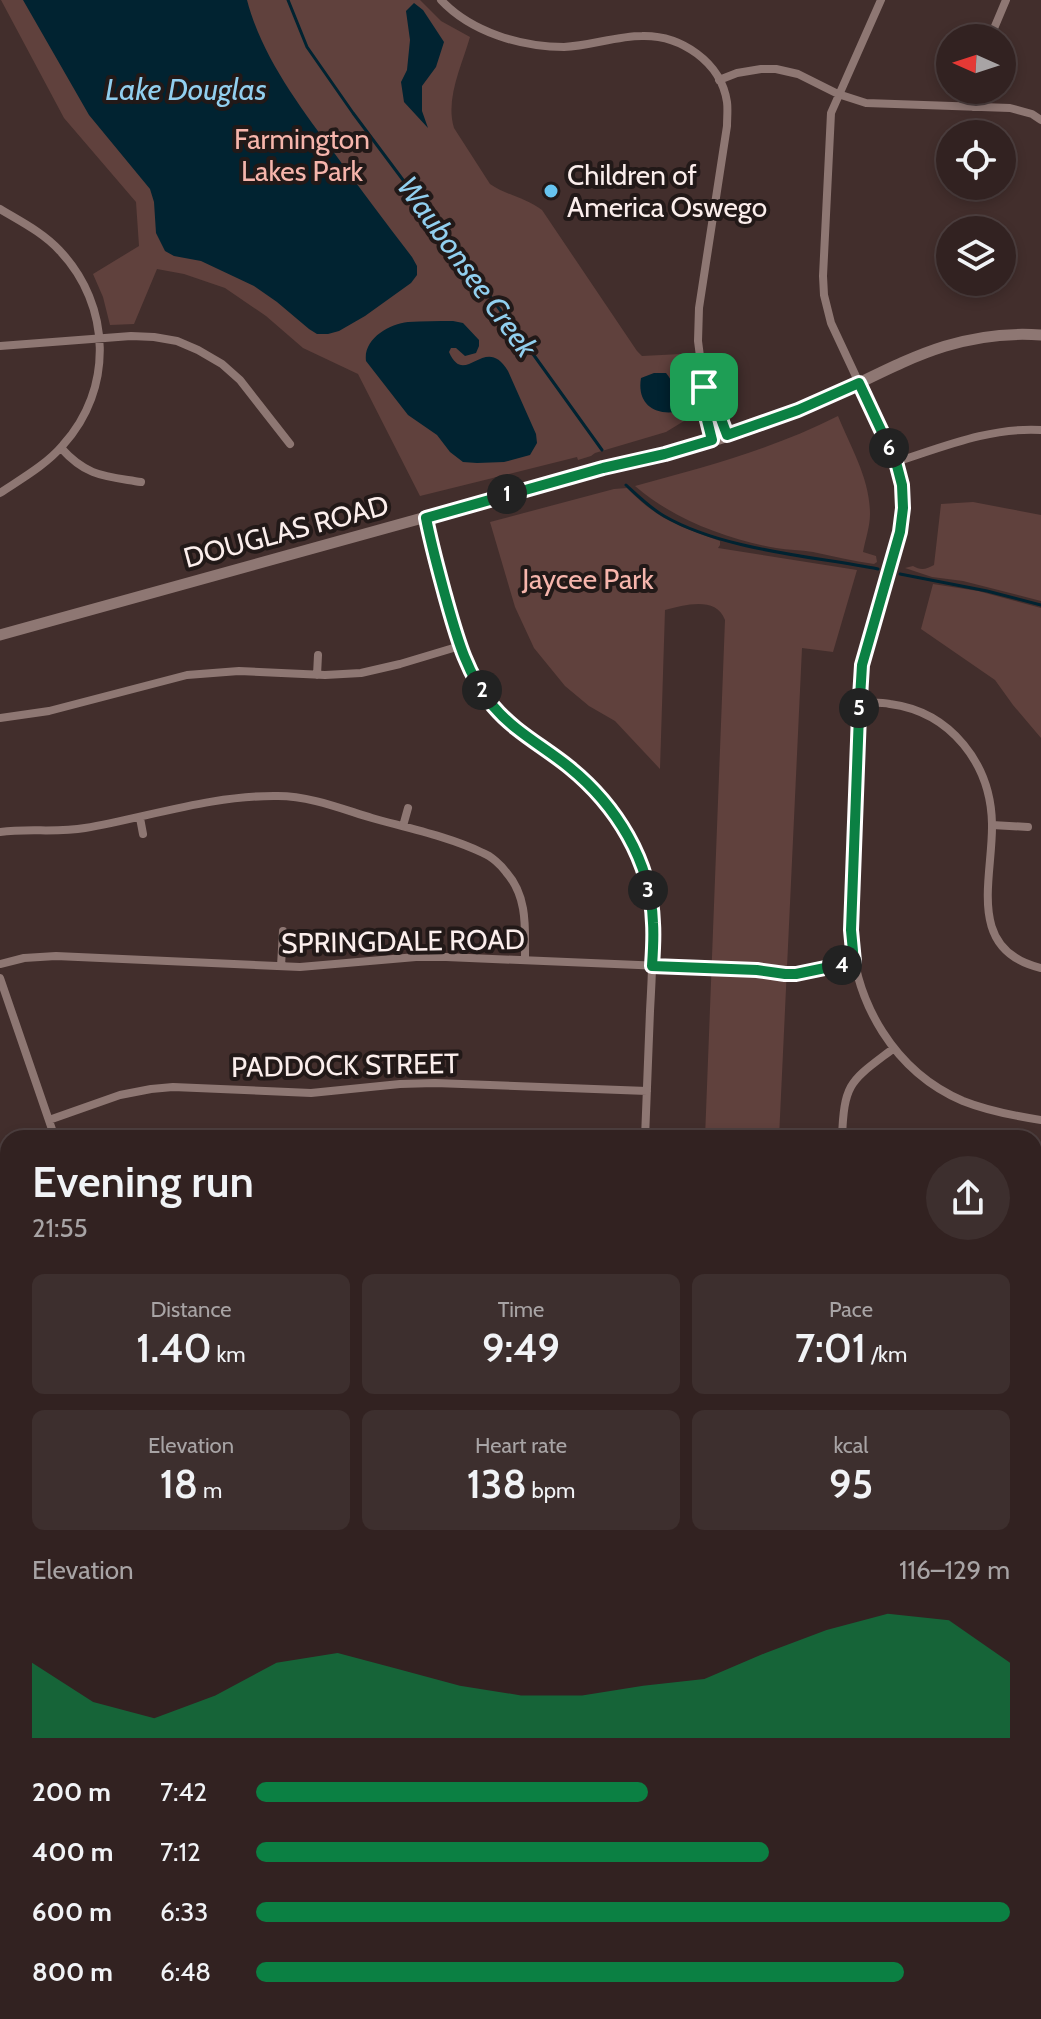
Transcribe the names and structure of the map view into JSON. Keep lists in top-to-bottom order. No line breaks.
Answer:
{"streets":{"street":["DOUGLAS ROAD","SPRINGDALE ROAD","PADDOCK STREET"]},"water":["Lake Douglas","Waubonsee Creek"],"parks":["Farmington Lakes Park","Jaycee Park"],"places":["Children of America Oswego"],"north":"left","page":{"pins":["6","1","2","5","3","4"],"heading":["Evening run","21:55"],"stats":[["Distance","1.40 km"],["Time","9:49"],["Pace","7:01 /km"],["Elevation","18 m"],["Heart rate","138 bpm"],["kcal","95"]],"chart":["Elevation","116–129 m"],"list":[{"name":"200 m","note":"7:42"},{"name":"400 m","note":"7:12"},{"name":"600 m","note":"6:33"},{"name":"800 m","note":"6:48"}]}}
